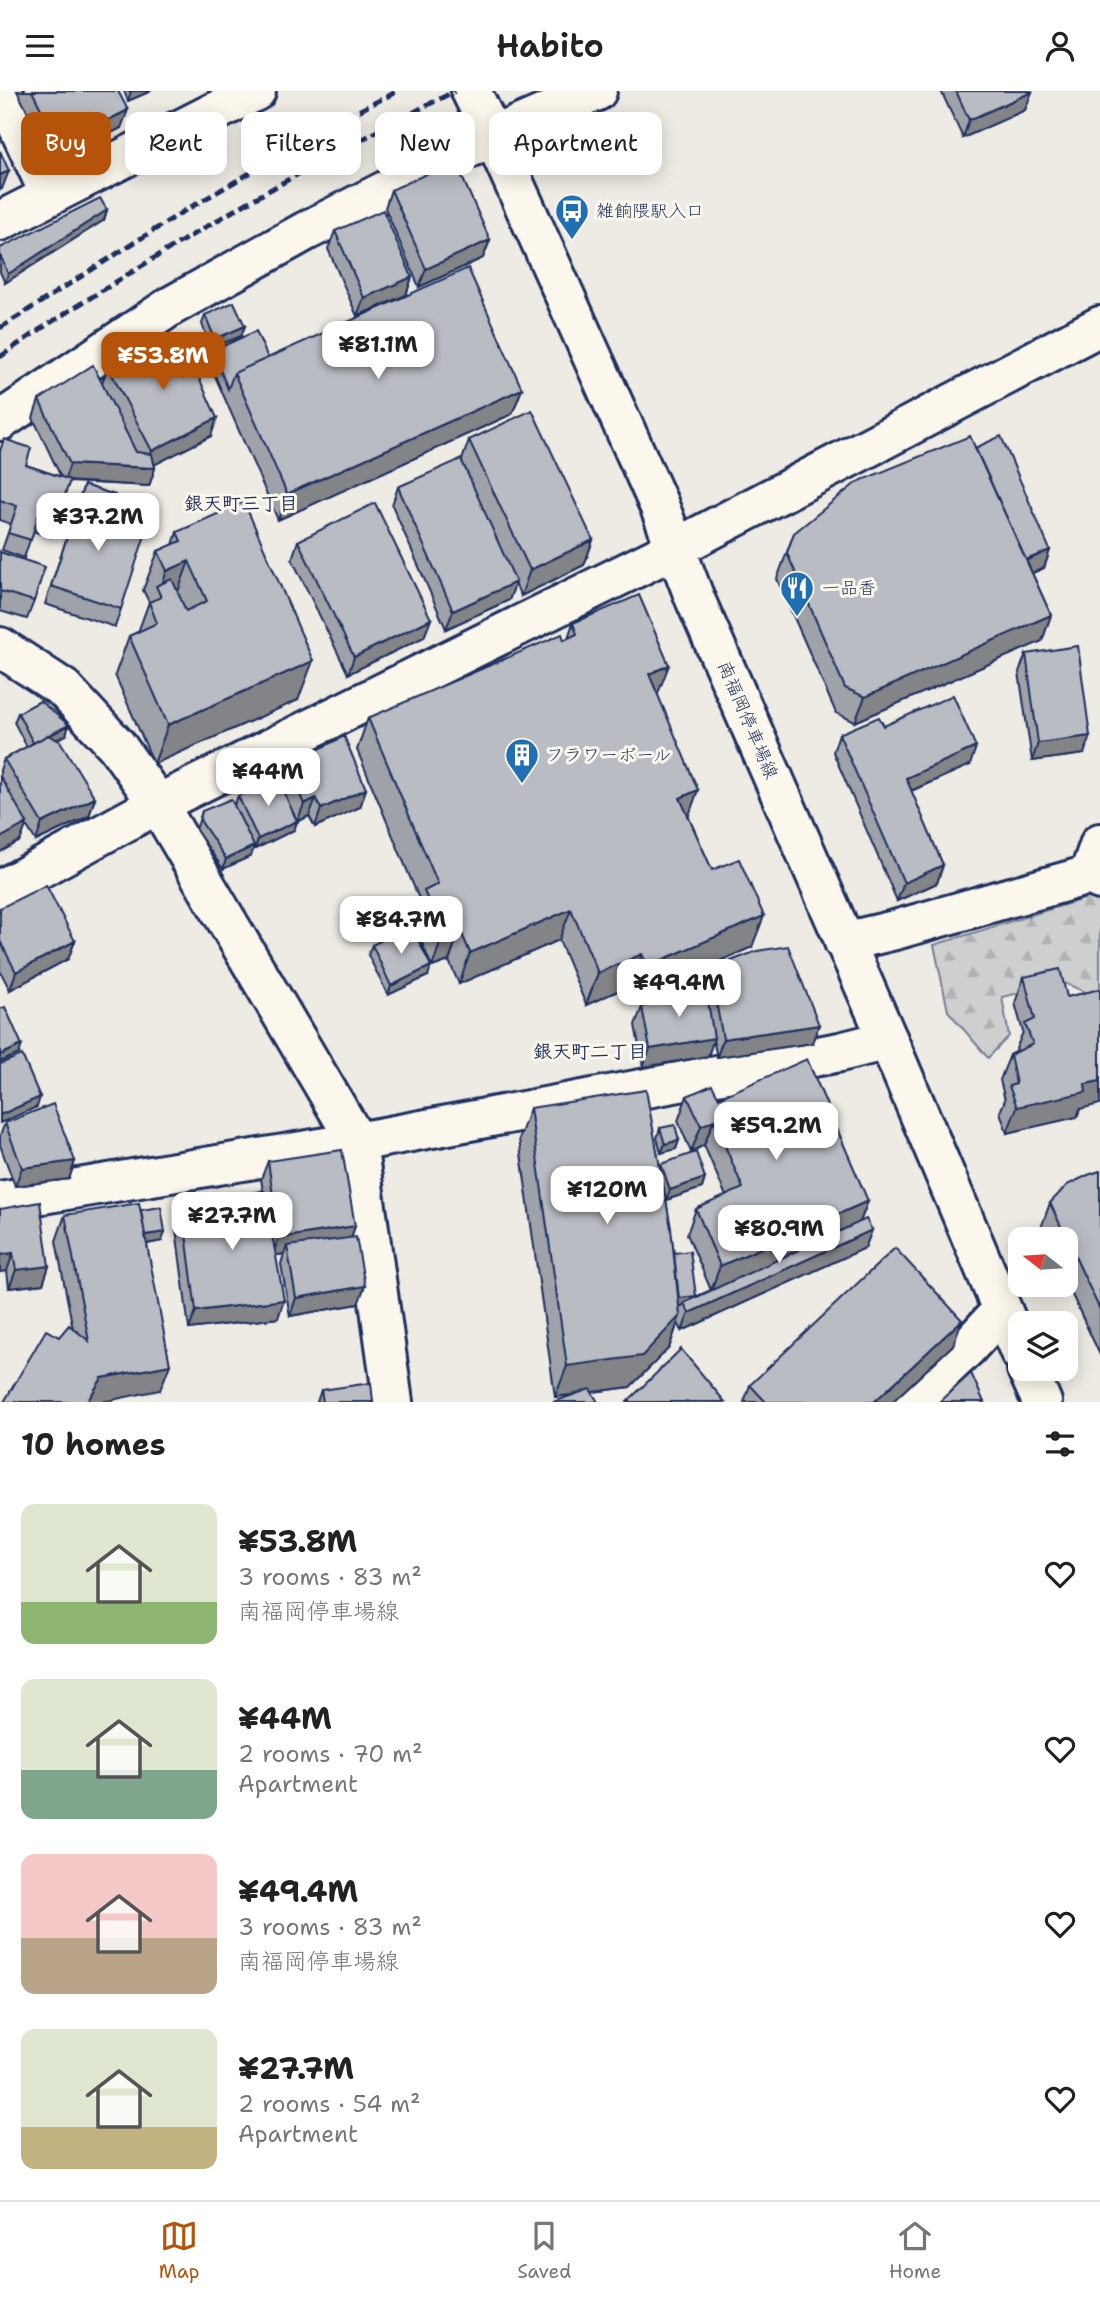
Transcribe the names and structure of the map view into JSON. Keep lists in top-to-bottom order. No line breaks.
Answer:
{"streets":{"street":["南福岡停車場線"]},"districts":["銀天町三丁目","銀天町二丁目"],"places":{"bus stop":["雑餉隈駅入口"],"restaurant":["一品香"],"building":["フラワーボール"]},"north":"left","page":{"header":"Habito","chip":["Buy","Rent","Filters","New","Apartment"],"price":["¥81.1M","¥53.8M","¥37.2M","¥44M","¥84.7M","¥49.4M","¥59.2M","¥120M","¥27.7M","¥80.9M"],"heading":"10 homes","list":[{"name":"¥53.8M","note":"3 rooms · 83 m² · 南福岡停車場線"},{"name":"¥44M","note":"2 rooms · 70 m² · Apartment"},{"name":"¥49.4M","note":"3 rooms · 83 m² · 南福岡停車場線"},{"name":"¥27.7M","note":"2 rooms · 54 m² · Apartment"}],"tabs":["Map","Saved","Home"]}}
